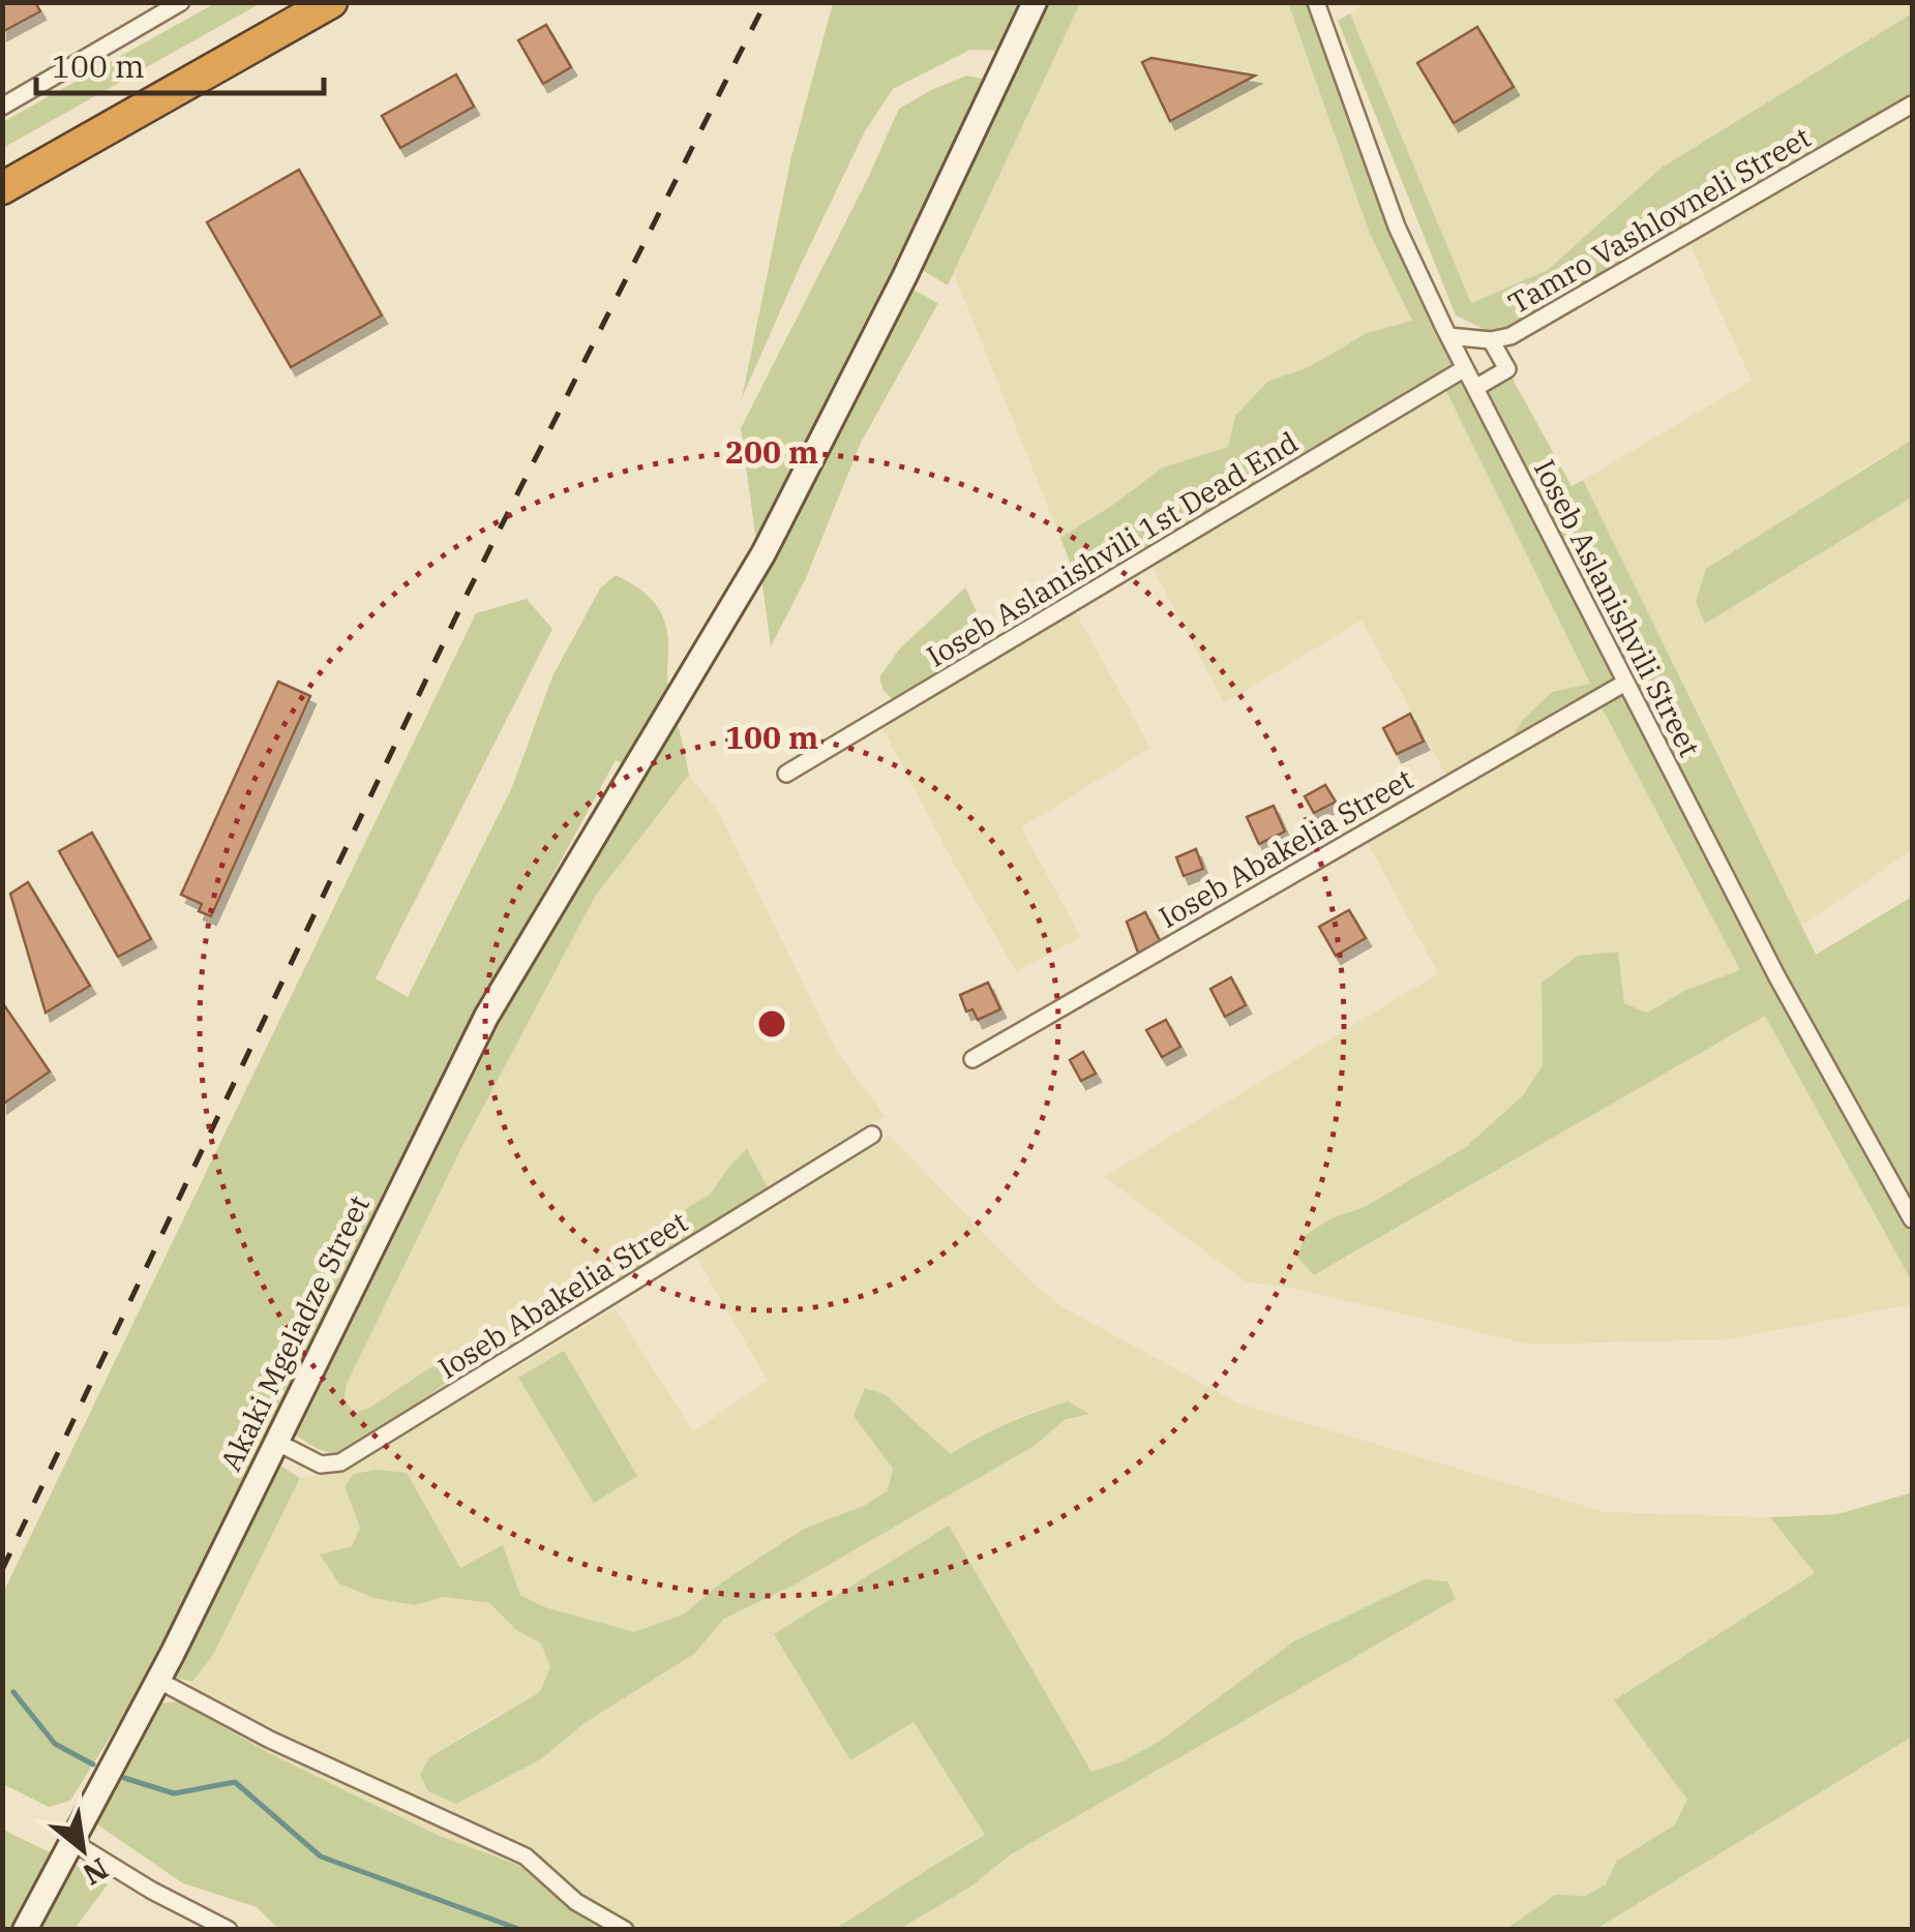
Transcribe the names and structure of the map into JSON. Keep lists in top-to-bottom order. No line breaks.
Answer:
{"streets":{"street":["Tamro Vashlovneli Street","Ioseb Aslanishvili 1st Dead End","Ioseb Aslanishvili Street","Ioseb Abakelia Street","Akaki Mgeladze Street"]},"crossings":[["Tamro Vashlovneli Street","Ioseb Aslanishvili Street"],["Ioseb Aslanishvili 1st Dead End","Ioseb Aslanishvili Street"],["Ioseb Aslanishvili Street","Ioseb Abakelia Street"],["Ioseb Abakelia Street","Akaki Mgeladze Street"]],"scale_bar":"100 m","north":"bottom right","rings":["200 m","100 m"]}
